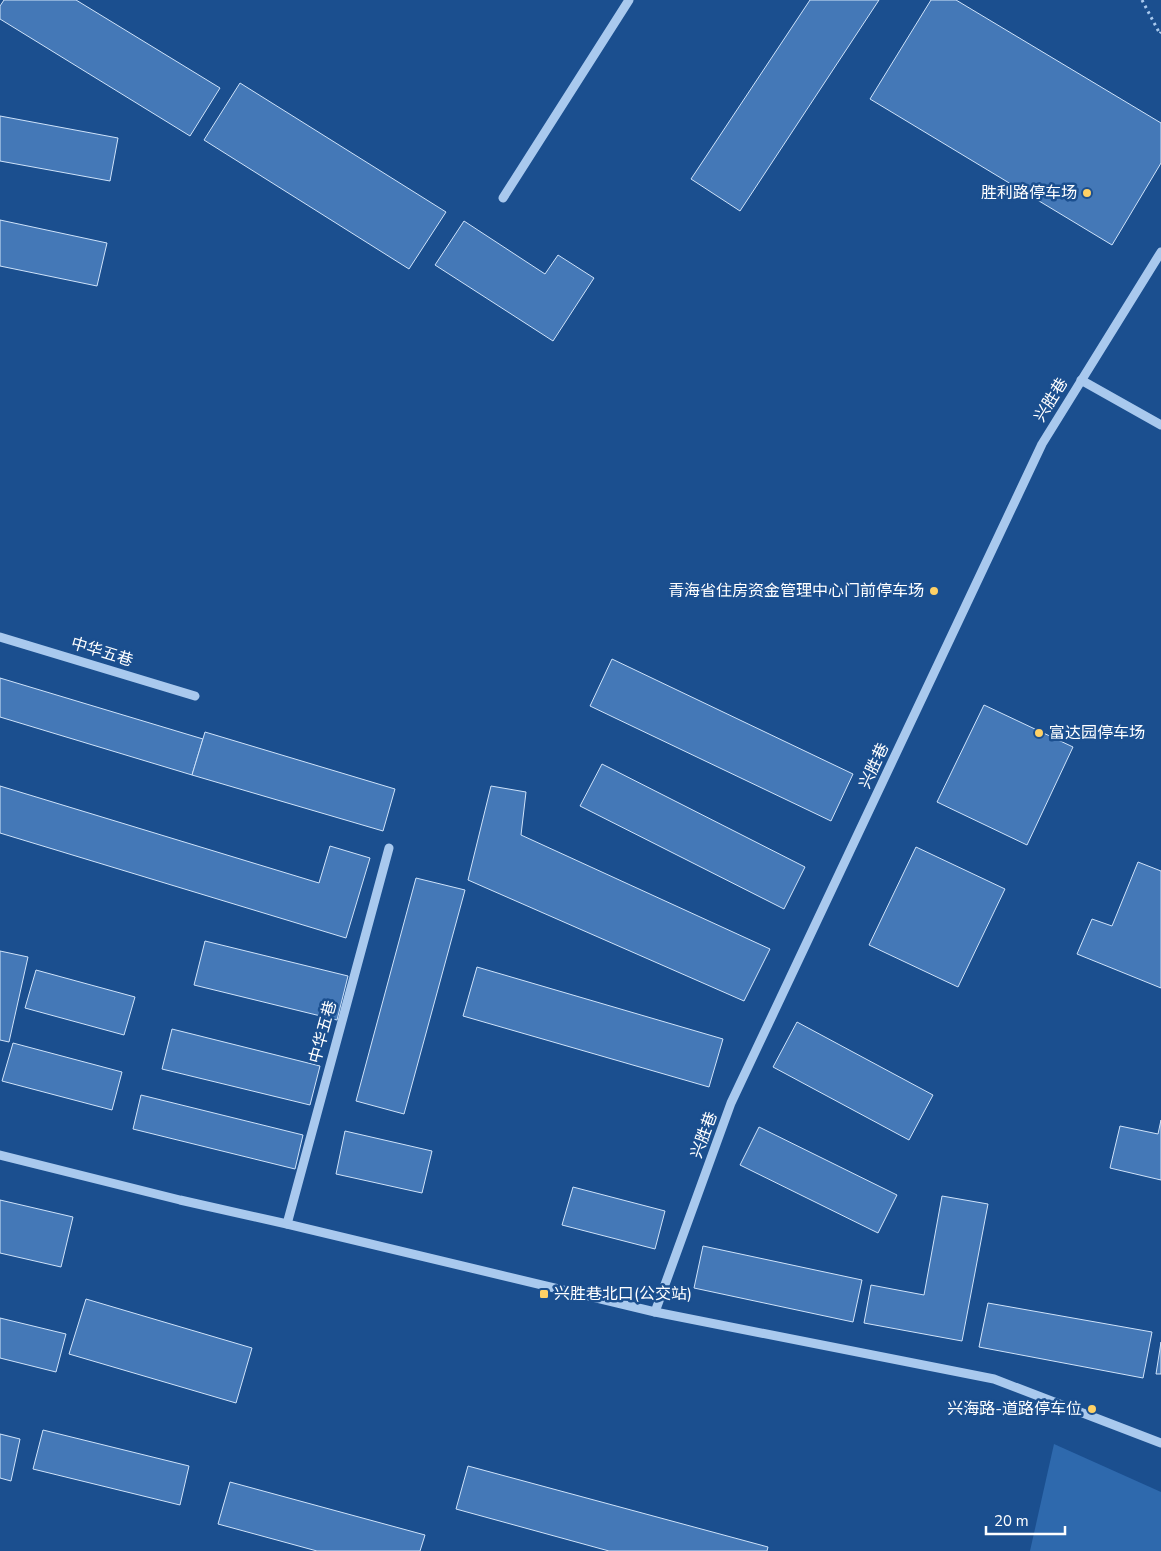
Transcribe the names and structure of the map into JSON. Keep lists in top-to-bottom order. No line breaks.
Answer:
{"streets":{"street":["兴胜巷","中华五巷"]},"places":{"other":["胜利路停车场","青海省住房资金管理中心门前停车场","富达园停车场","兴海路-道路停车位"],"transit":["兴胜巷北口(公交站)"]},"scale_bar":"20 m"}
